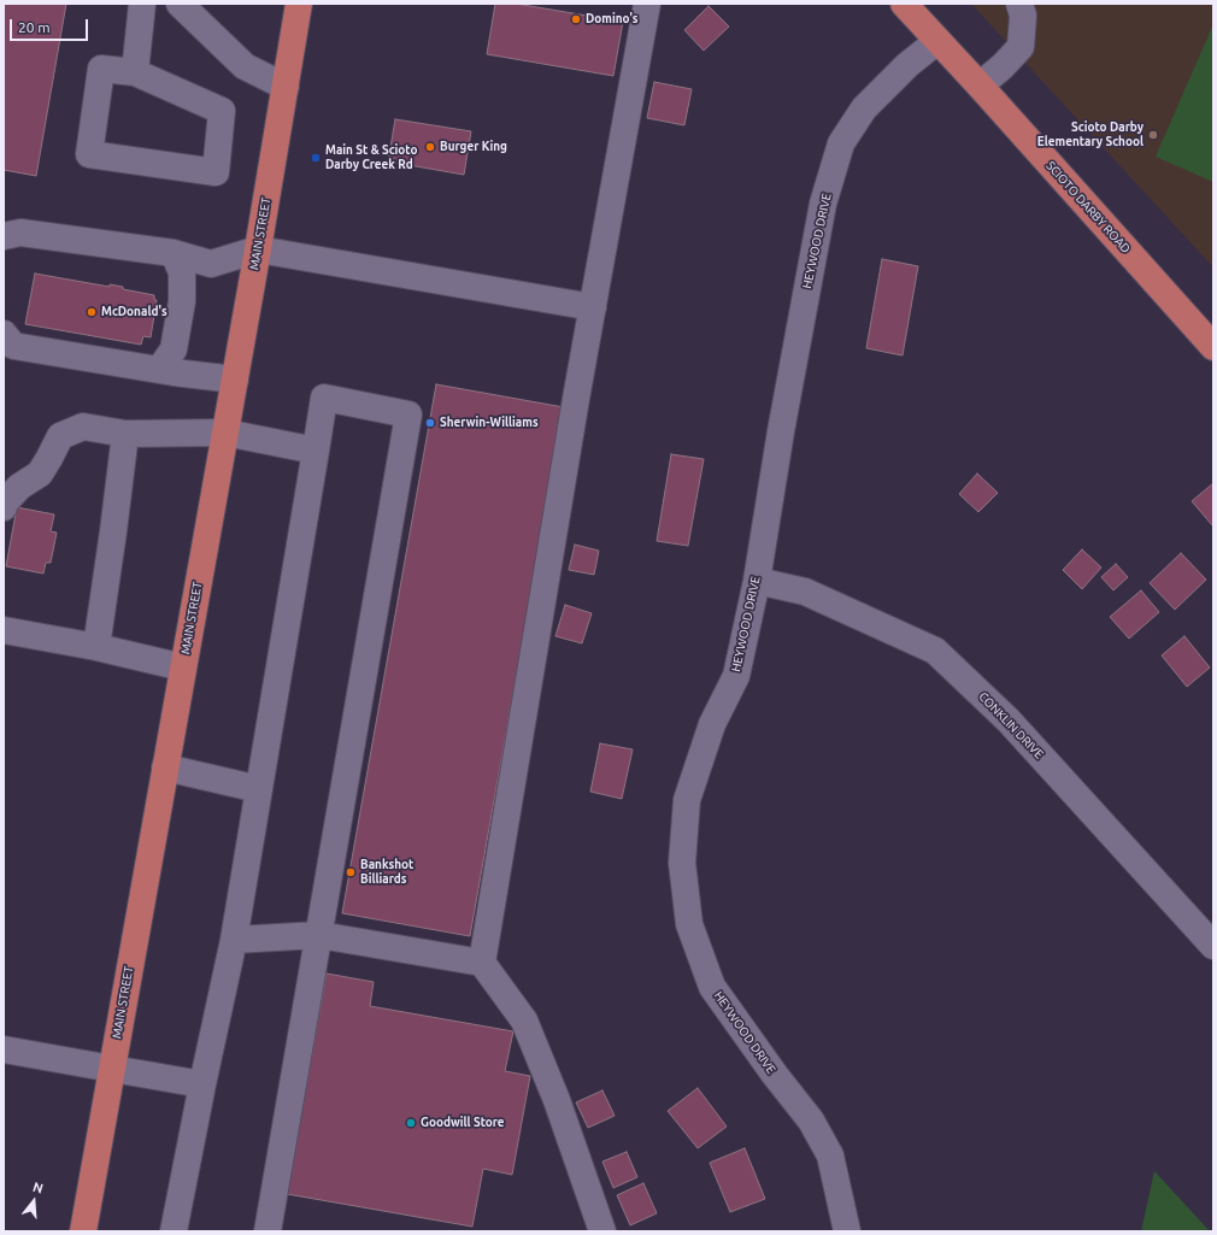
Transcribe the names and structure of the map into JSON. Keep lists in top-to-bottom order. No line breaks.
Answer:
{"streets":{"main road":["SCIOTO DARBY ROAD","MAIN STREET"],"street":["HEYWOOD DRIVE","CONKLIN DRIVE"]},"crossings":[["SCIOTO DARBY ROAD","HEYWOOD DRIVE"],["HEYWOOD DRIVE","CONKLIN DRIVE"]],"places":["Domino's","Scioto Darby Elementary School","Burger King","Main St & Scioto Darby Creek Rd","McDonald's","Sherwin-Williams","Bankshot Billiards","Goodwill Store"],"scale_bar":"20 m","north":"top"}
